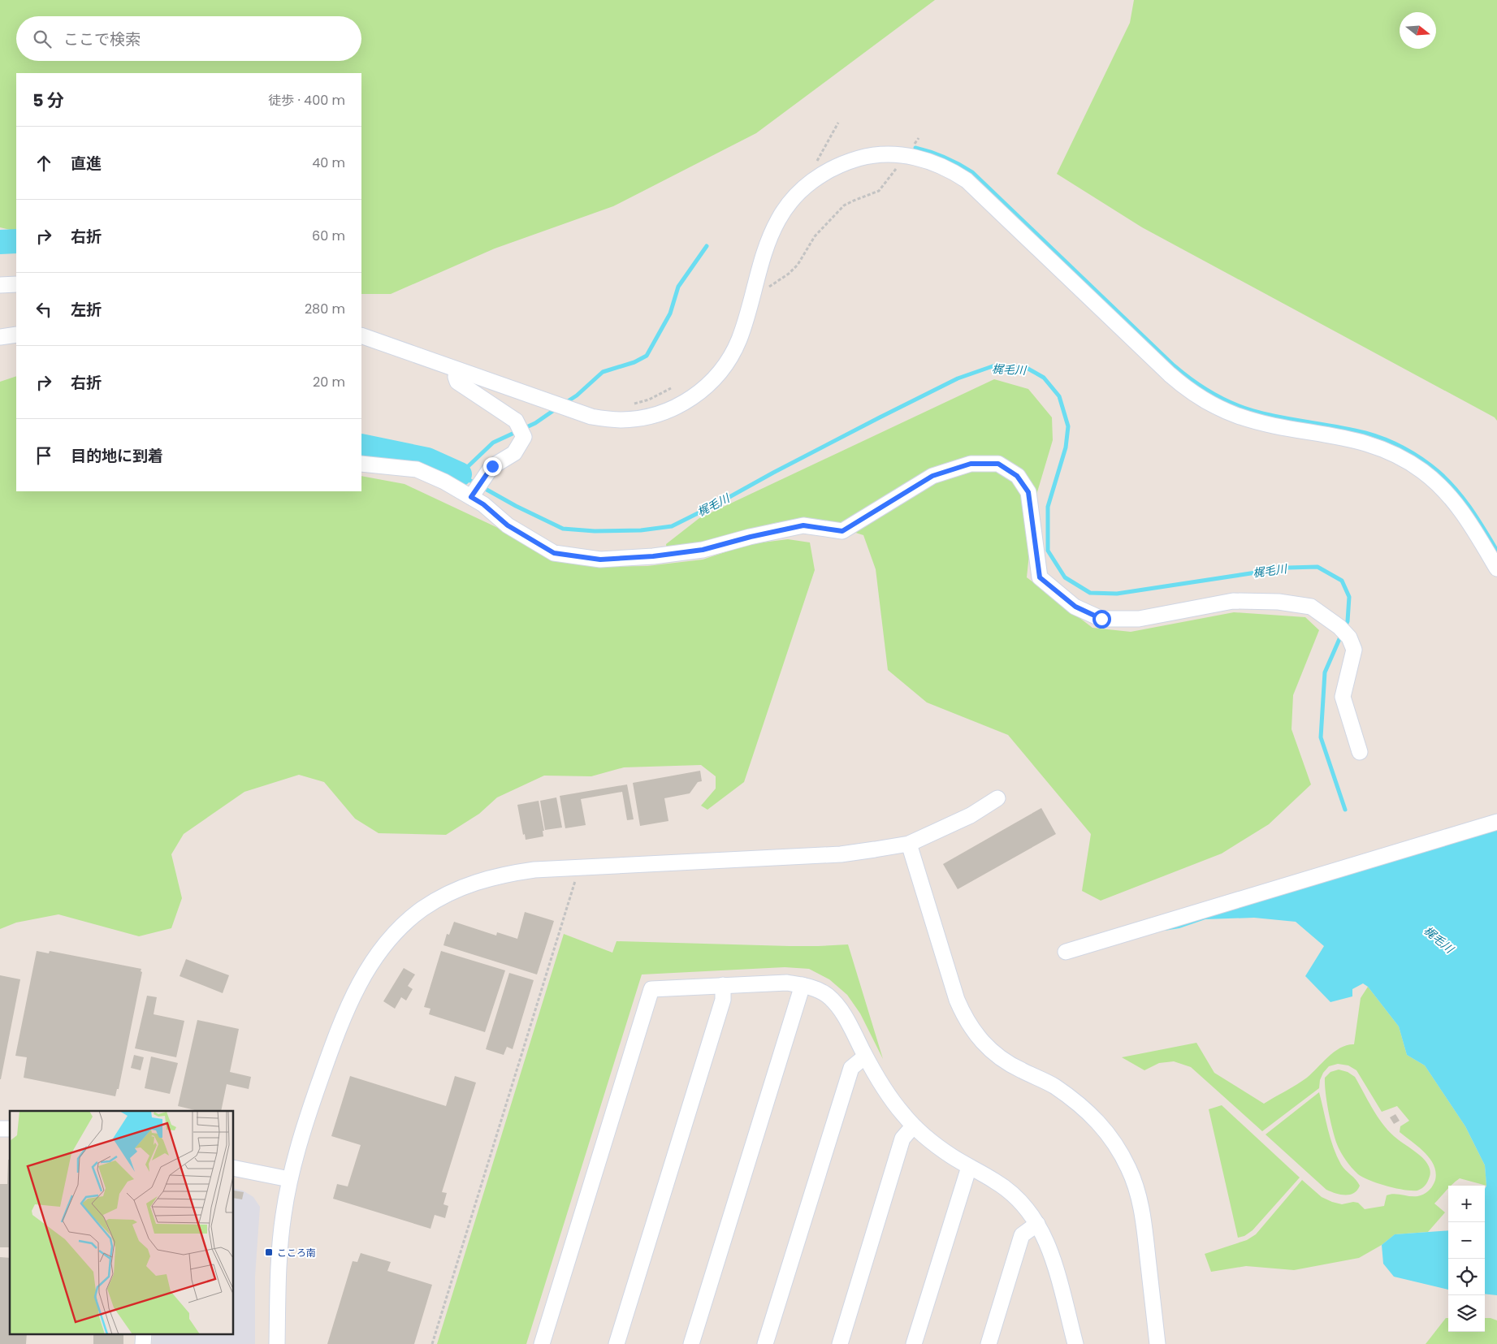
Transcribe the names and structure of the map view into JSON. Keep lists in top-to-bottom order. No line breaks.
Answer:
{"water":["梶毛川"],"places":{"transit":["こころ南"]},"north":"right","page":{"search":"ここで検索","heading":["5 分","徒歩 · 400 m"],"list":[["直進","40 m"],["右折","60 m"],["左折","280 m"],["右折","20 m"],"目的地に到着"],"map_buttons":["+","−"]}}
